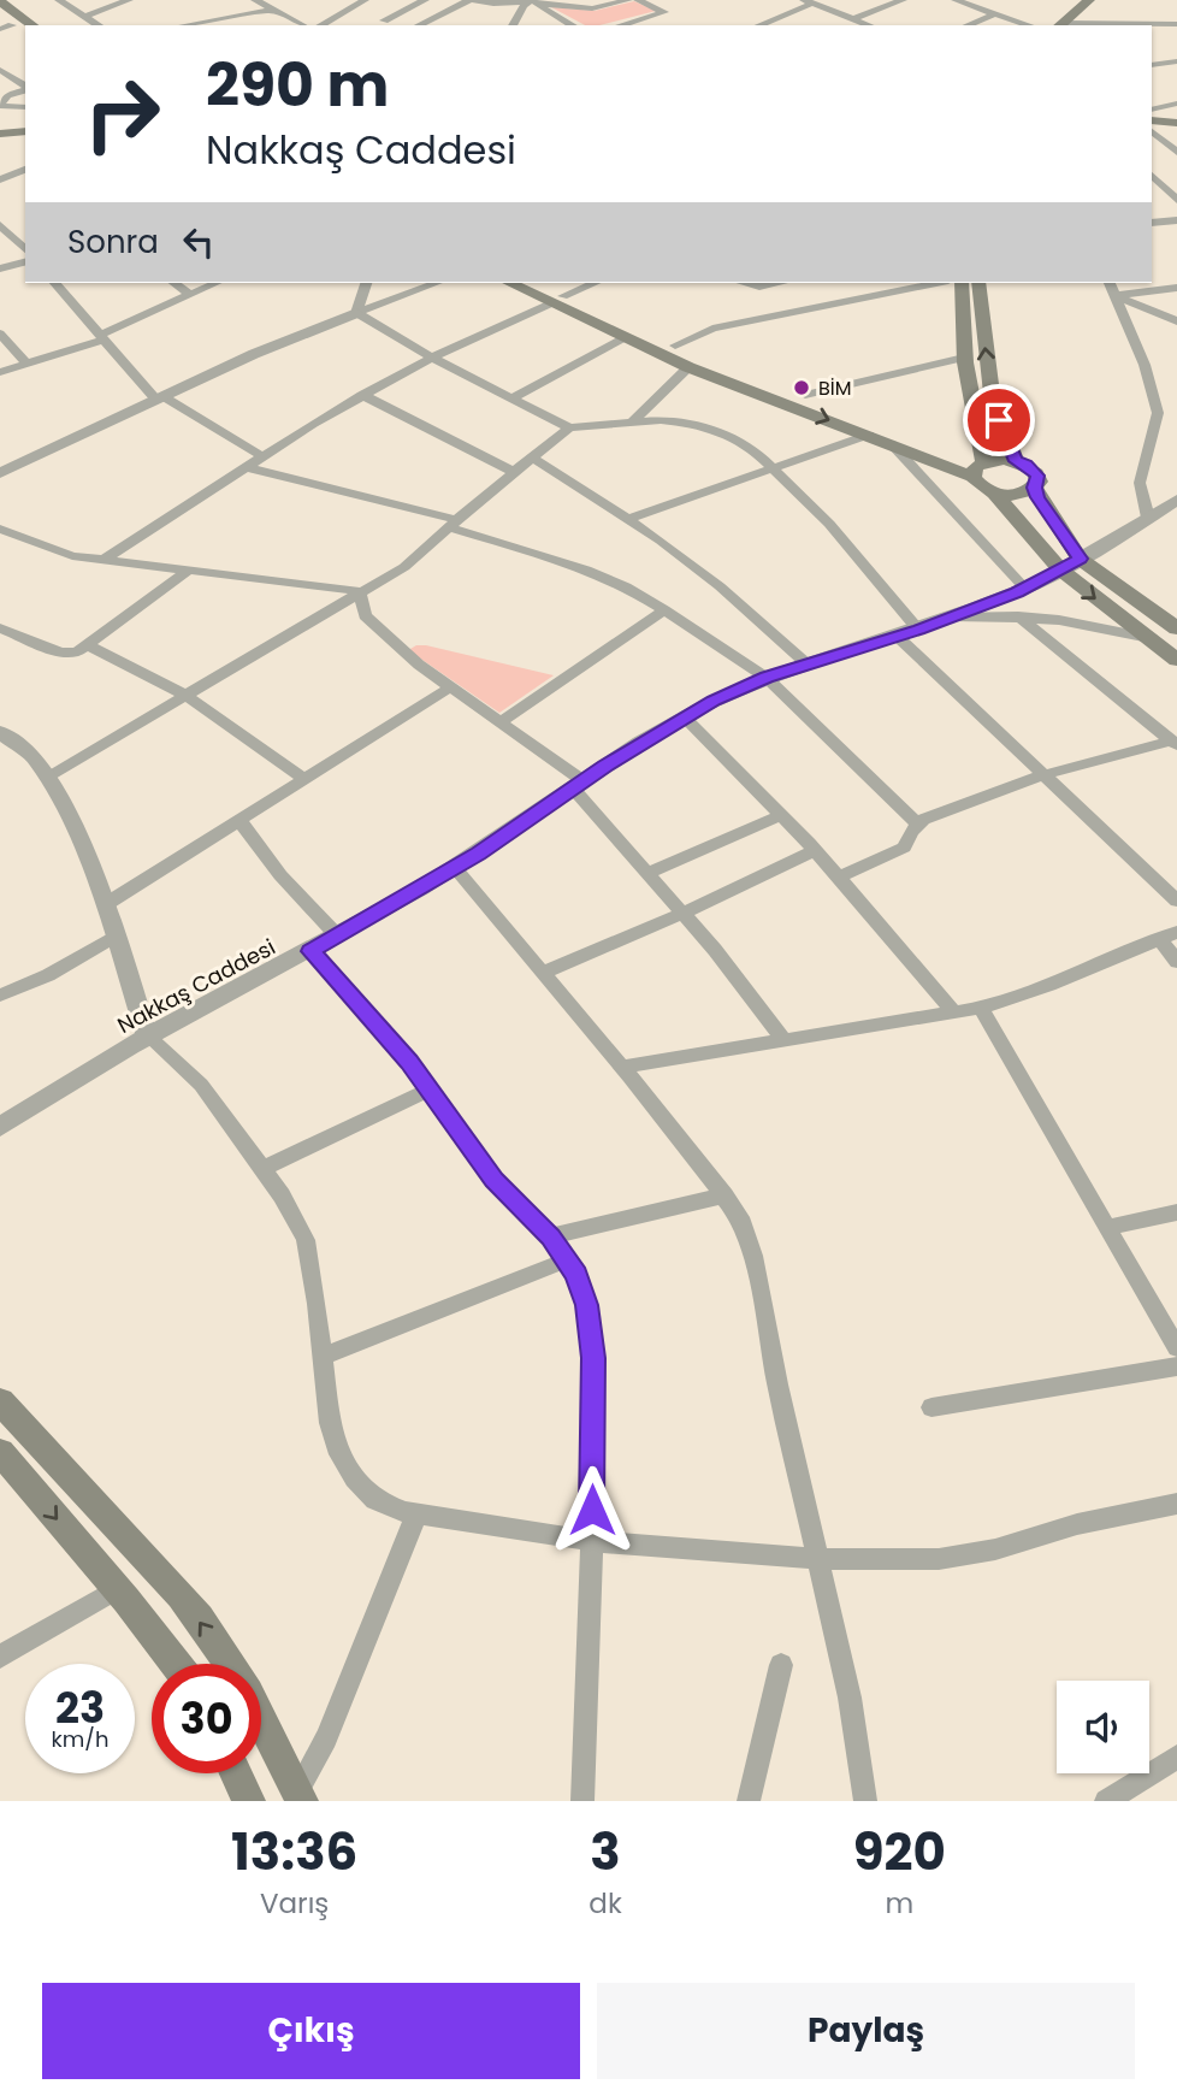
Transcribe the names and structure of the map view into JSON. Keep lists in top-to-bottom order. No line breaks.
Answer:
{"streets":{"street":["Nakkaş Caddesi"]},"places":["BİM"],"page":{"turn":["290 m","Nakkaş Caddesi"],"then":"Sonra","speed":"23 km/h","limit":"30","eta":["13:36","Varış","3","dk","920","m"],"buttons":["Çıkış","Paylaş"]}}
